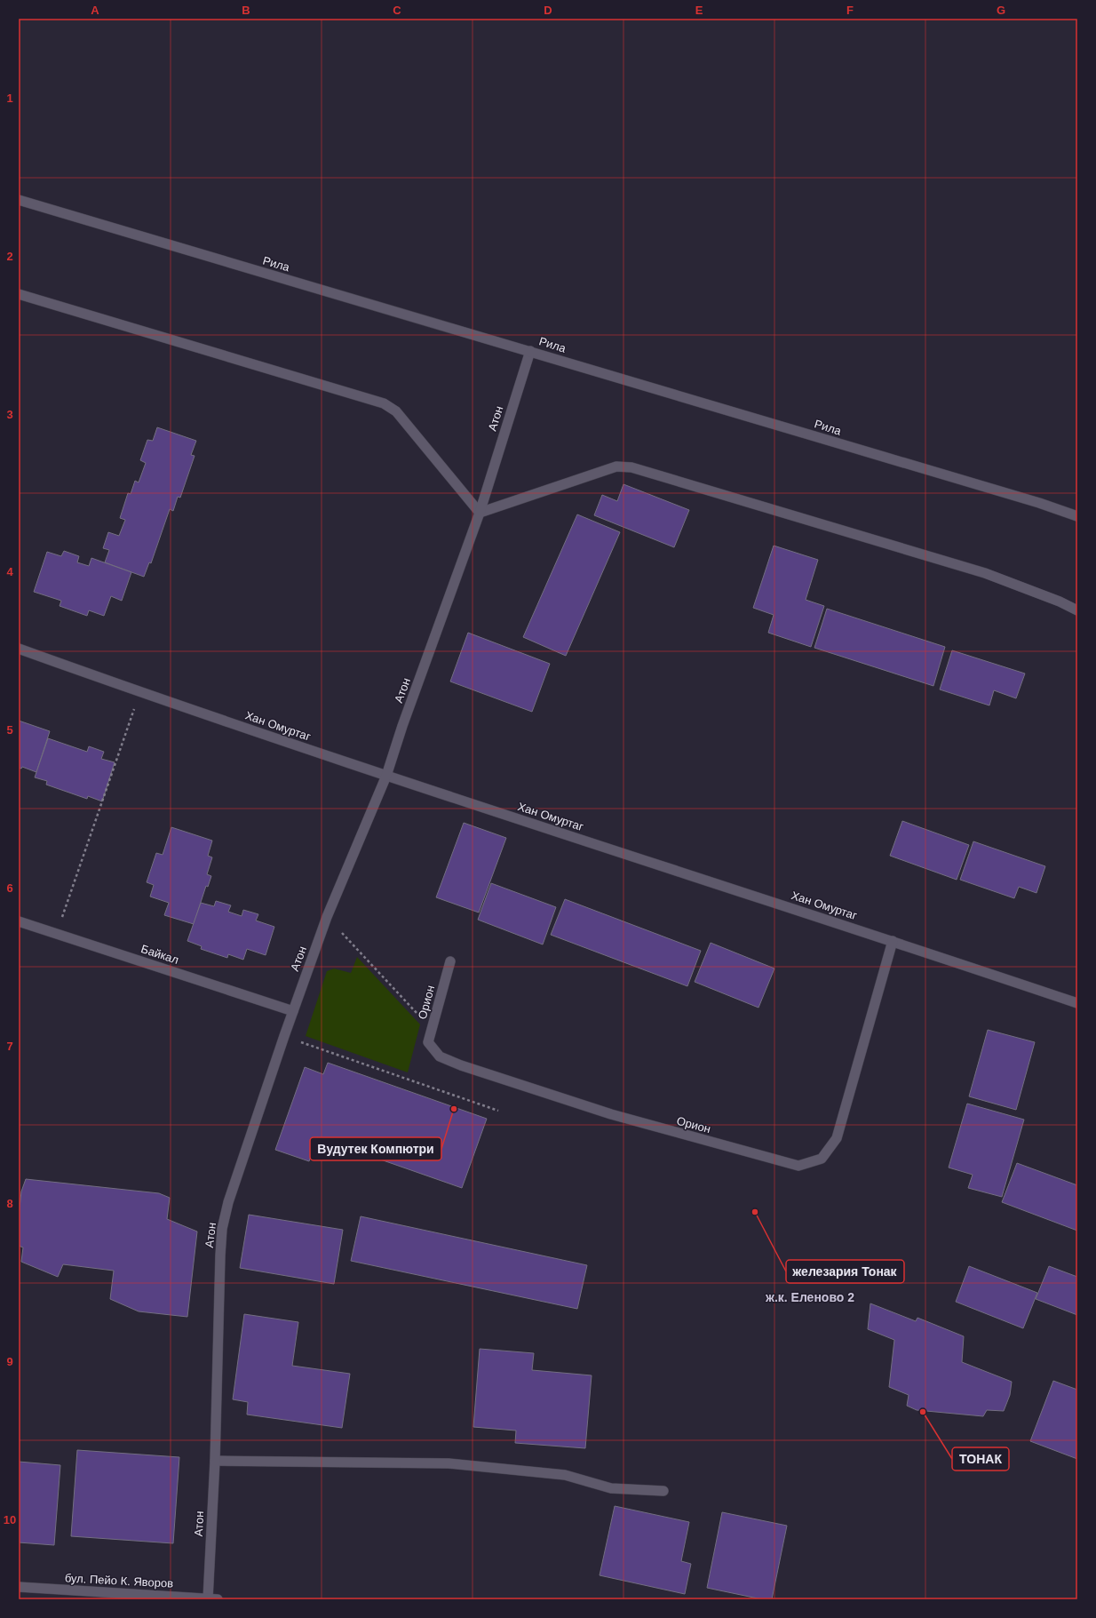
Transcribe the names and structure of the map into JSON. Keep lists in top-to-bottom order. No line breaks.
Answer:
{"streets":{"street":["Рила","Атон","Хан Омуртаг","Байкал","Орион","бул. Пейо К. Яворов"]},"crossings":[["Рила","Атон"],["Атон","Хан Омуртаг"],["Атон","Байкал"],["Атон","бул. Пейо К. Яворов"],["Хан Омуртаг","Орион"]],"districts":["ж.к. Еленово 2"],"places":["Вудутек Компютри","железария Тонак","ТОНАК"],"grid":{"columns":["A","B","C","D","E","F","G"],"rows":["1","2","3","4","5","6","7","8","9","10"]}}
